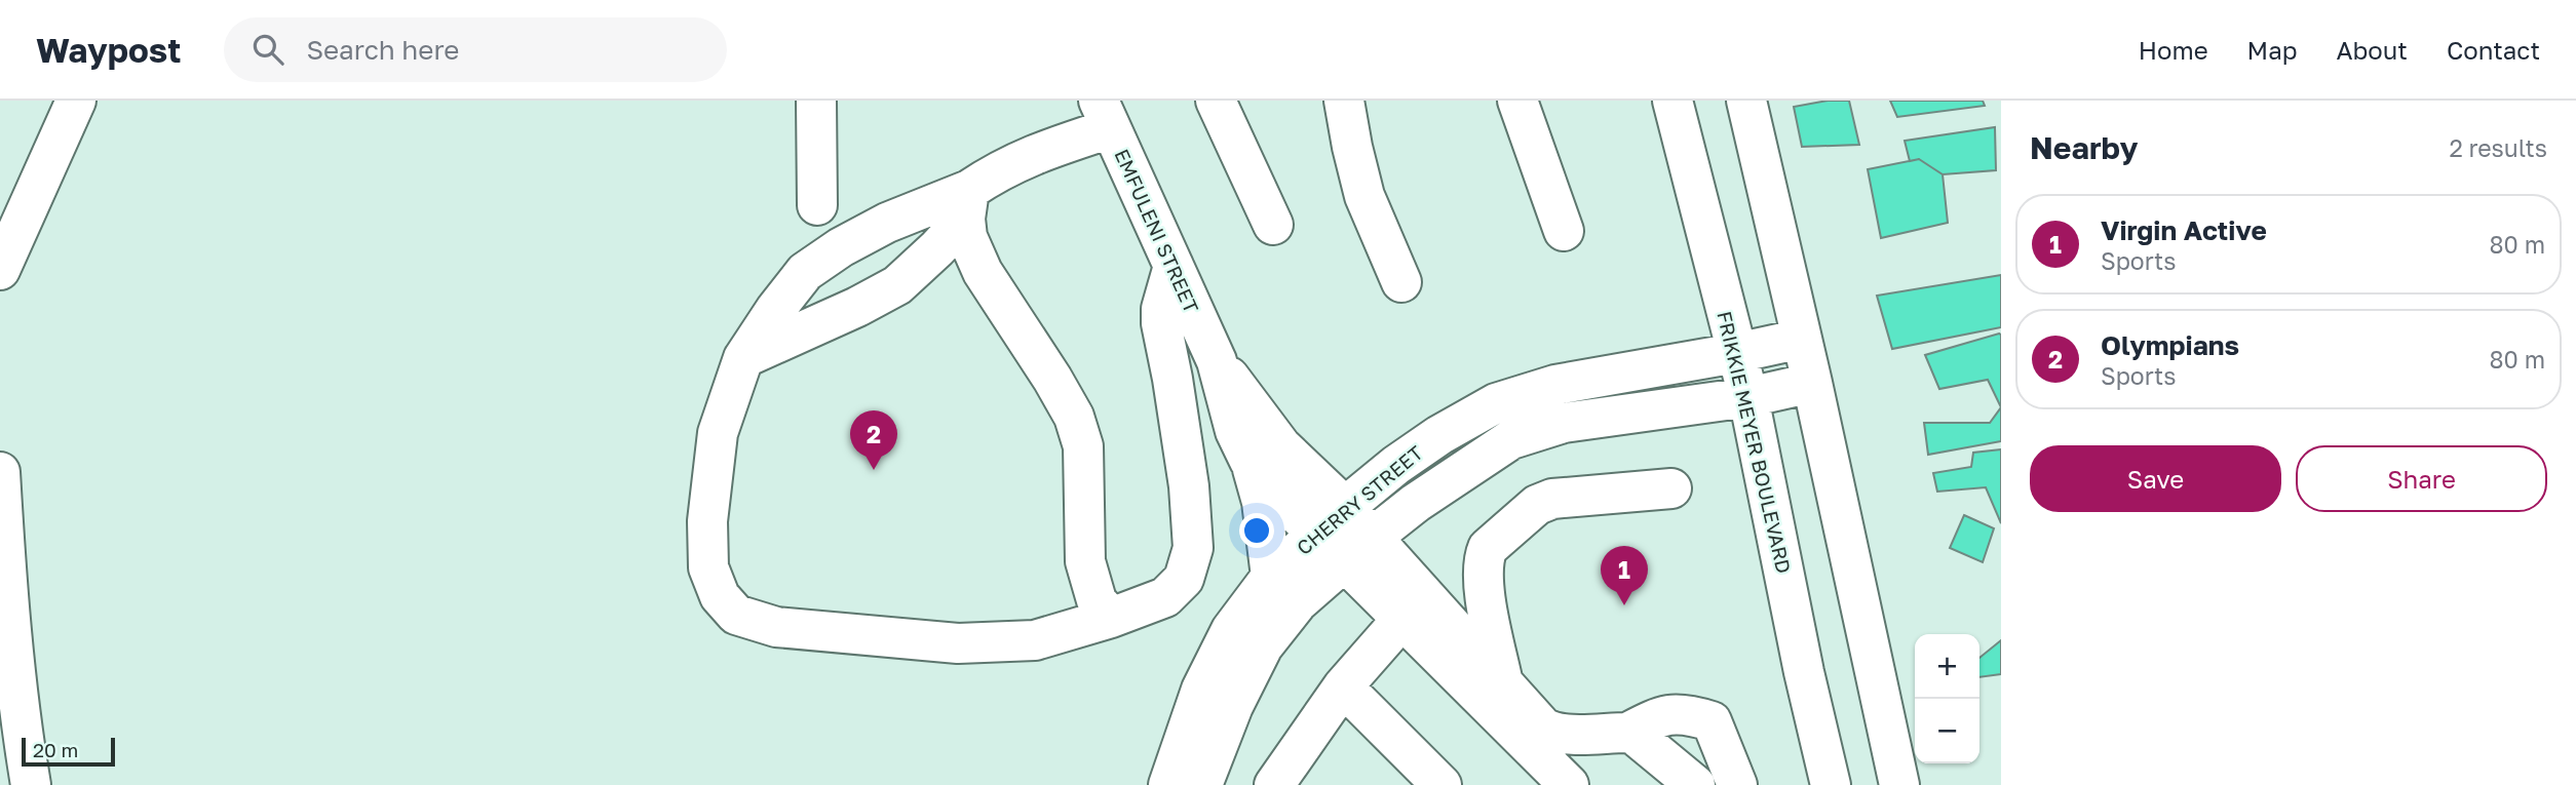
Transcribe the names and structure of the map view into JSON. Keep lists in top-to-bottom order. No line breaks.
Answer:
{"streets":{"street":["EMFULENI STREET","FRIKKIE MEYER BOULEVARD","CHERRY STREET"]},"crossings":[["EMFULENI STREET","CHERRY STREET"],["FRIKKIE MEYER BOULEVARD","CHERRY STREET"]],"scale_bar":"20 m","page":{"header":"Waypost","search":"Search here","nav":["Home","Map","About","Contact"],"heading":["Nearby","2 results"],"list":[{"mark":"1","name":"Virgin Active","note":"Sports","value":"80 m"},{"mark":"2","name":"Olympians","note":"Sports","value":"80 m"}],"pins":["2","1"],"buttons":["Save","Share"],"map_buttons":["+","−"],"scale":"20 m"}}
